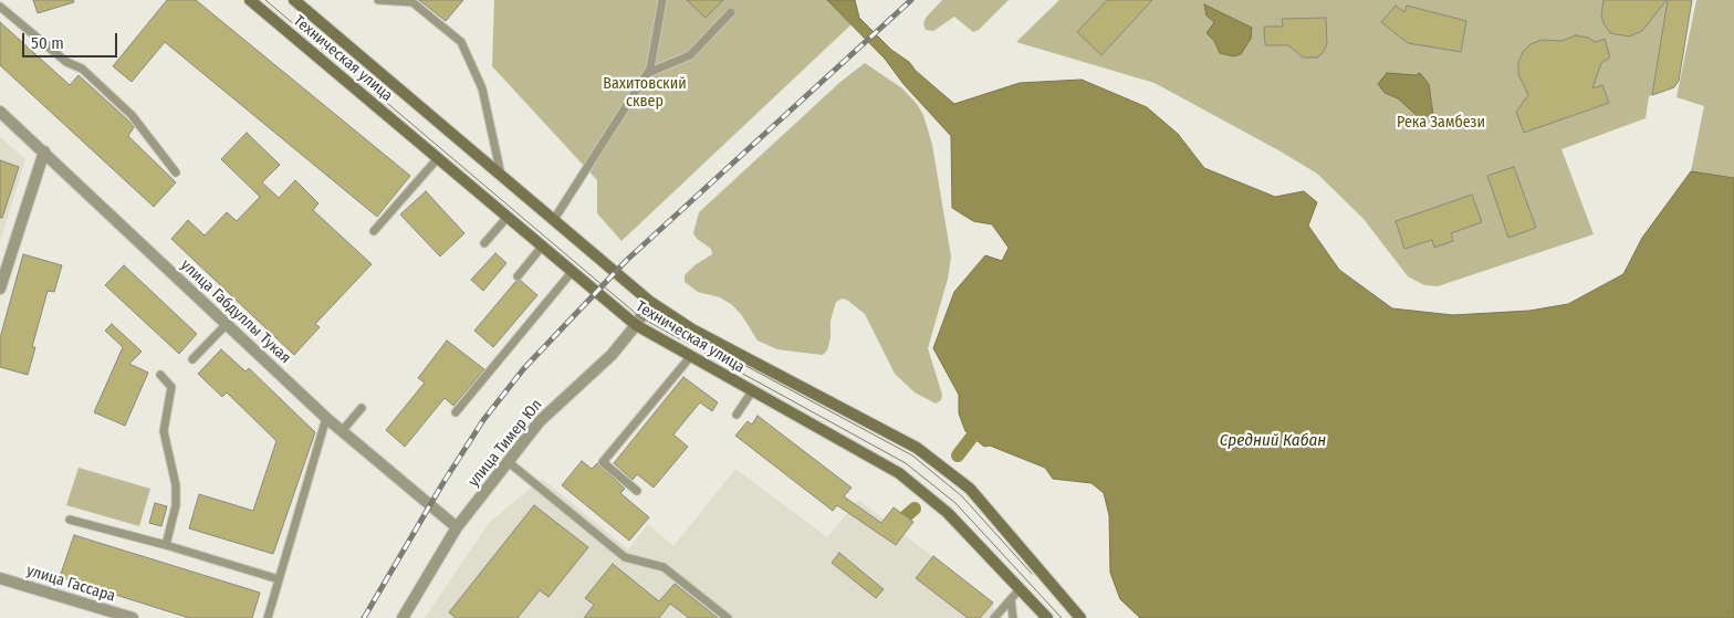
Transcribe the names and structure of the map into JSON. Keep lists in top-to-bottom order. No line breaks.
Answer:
{"streets":{"main road":["Техническая улица"],"street":["улица Габдуллы Тукая","улица Тимер Юл","улица Гассара"]},"crossings":[["Техническая улица","улица Тимер Юл"],["улица Габдуллы Тукая","улица Тимер Юл"]],"water":["Средний Кабан"],"parks":["Вахитовский сквер","Река Замбези"],"scale_bar":"50 m"}
